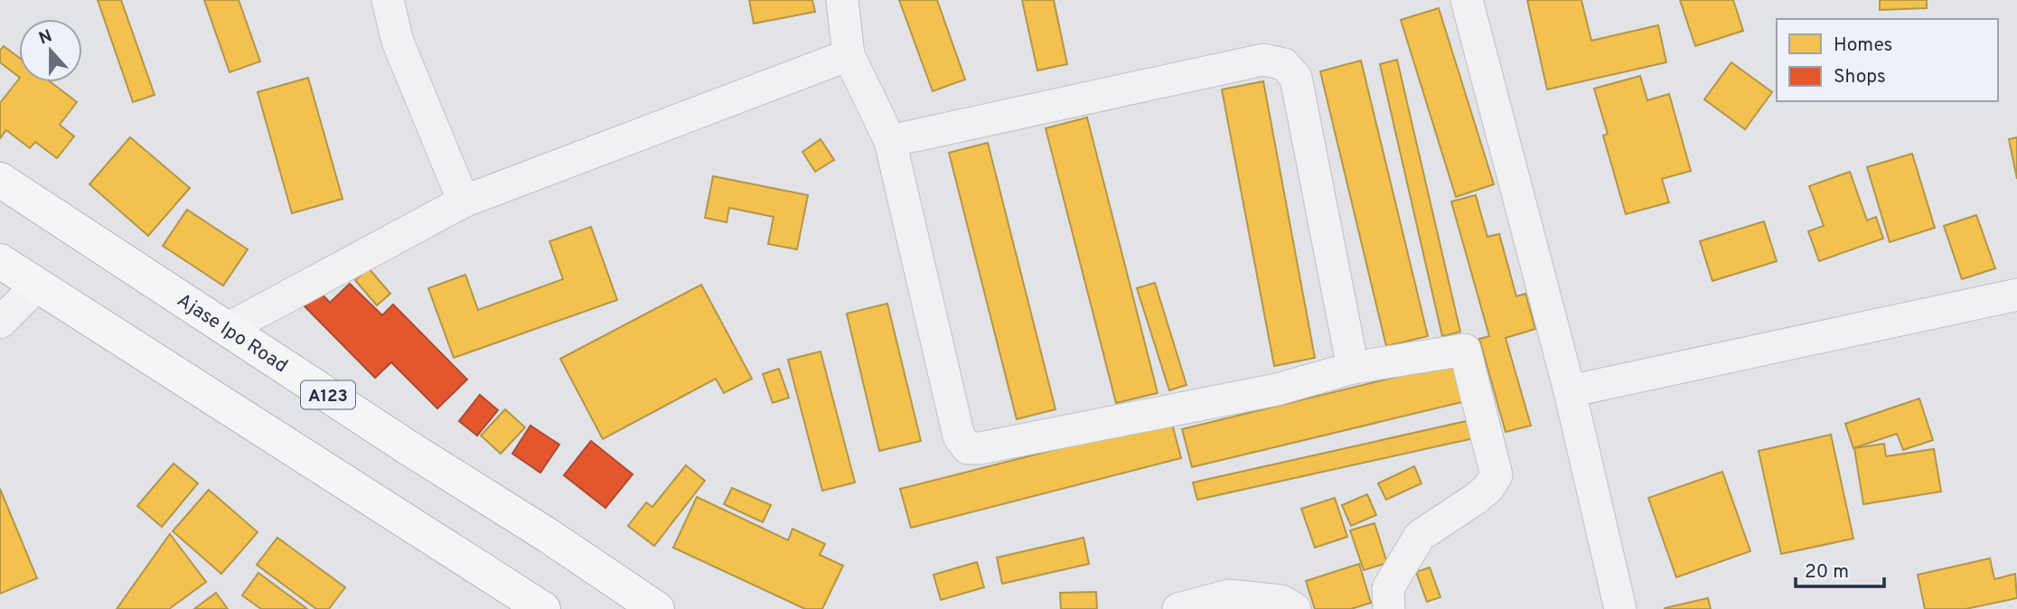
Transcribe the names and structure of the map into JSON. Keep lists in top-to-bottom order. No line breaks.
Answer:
{"streets":{"highway":["Ajase Ipo Road","A123"]},"legend":["Homes","Shops"],"scale_bar":"20 m","north":"top"}
